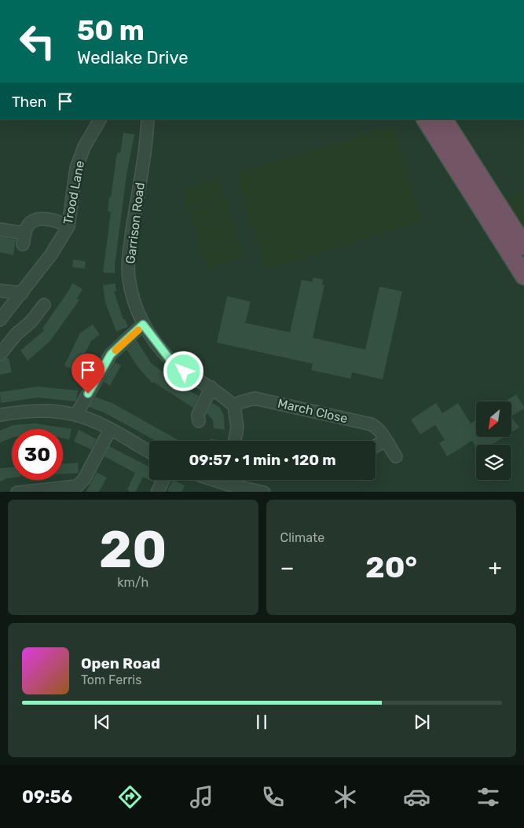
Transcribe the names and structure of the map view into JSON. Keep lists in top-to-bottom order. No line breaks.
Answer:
{"streets":{"street":["Trood Lane","Garrison Road","March Close"]},"crossings":[["Garrison Road","March Close"]],"north":"bottom left","page":{"turn":["50 m","Wedlake Drive"],"then":"Then","limit":"30","trip":"09:57 · 1 min · 120 m","tile":[["20","km/h"],"Climate"],"heat":["−","20°","+"],"song":["Open Road","Tom Ferris"],"tabs":"09:56"}}
